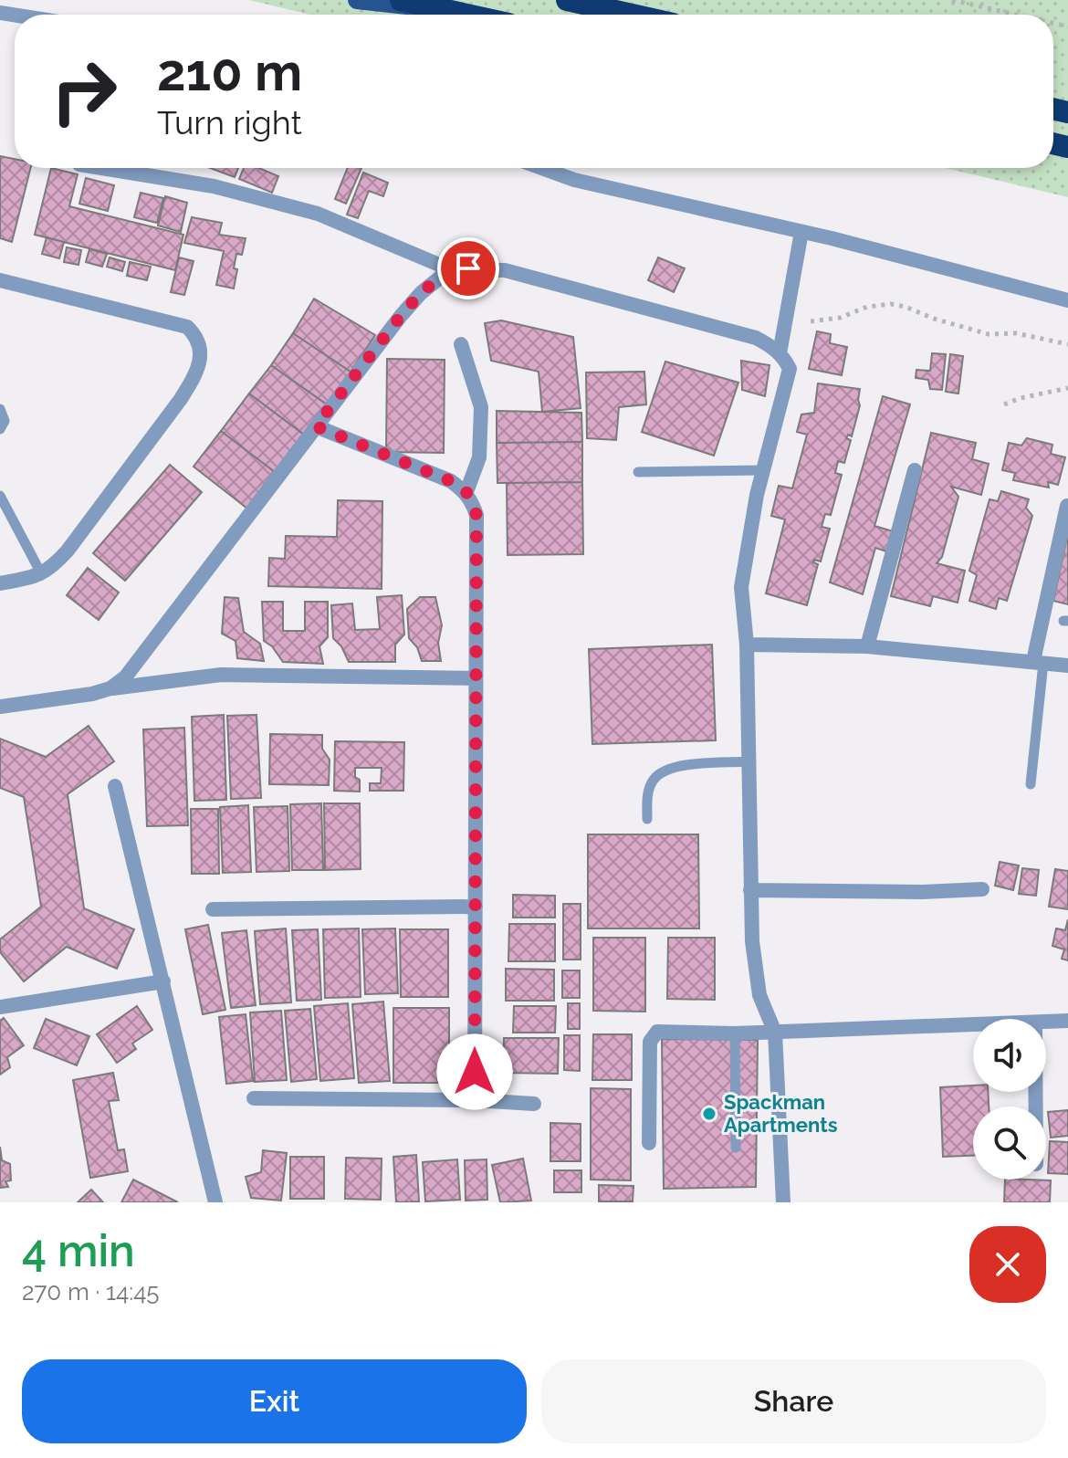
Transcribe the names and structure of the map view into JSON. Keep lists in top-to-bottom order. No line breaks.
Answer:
{"places":["Spackman Apartments"],"page":{"turn":["210 m","Turn right"],"heading":["4 min","270 m · 14:45"],"buttons":["Exit","Share"]}}
